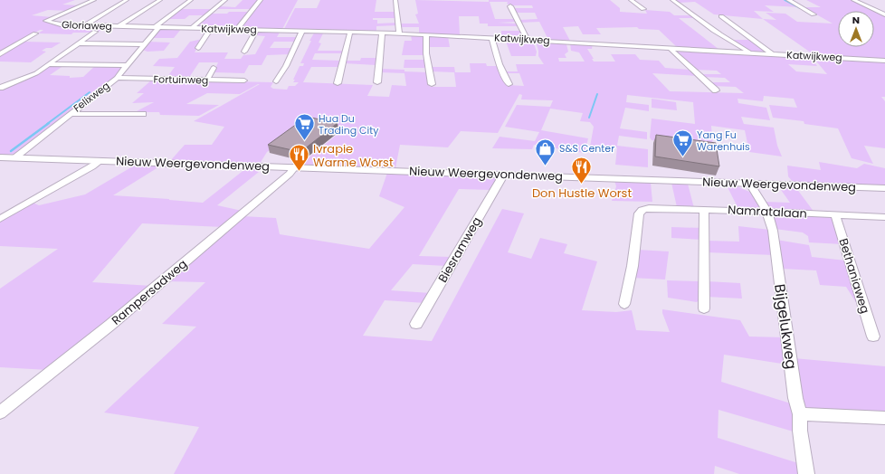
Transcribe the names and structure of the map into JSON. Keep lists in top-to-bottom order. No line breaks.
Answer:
{"streets":{"street":["Gloriaweg","Katwijkweg","Fortuinweg","Felixweg","Nieuw Weergevondenweg","Namratalaan","Biesramweg","Bethaniaweg","Rampersadweg","Bijgelukweg"]},"crossings":[["Gloriaweg","Katwijkweg"],["Gloriaweg","Felixweg"],["Katwijkweg","Felixweg"],["Fortuinweg","Felixweg"],["Felixweg","Nieuw Weergevondenweg"],["Nieuw Weergevondenweg","Biesramweg"],["Nieuw Weergevondenweg","Rampersadweg"],["Nieuw Weergevondenweg","Bijgelukweg"],["Namratalaan","Bethaniaweg"],["Namratalaan","Bijgelukweg"]],"places":{"supermarket":["Hua Du Trading City","Yang Fu Warenhuis"],"shop":["S&S Center"],"restaurant":["Ivrapie Warme Worst","Don Hustle Worst"]},"north":"top"}
